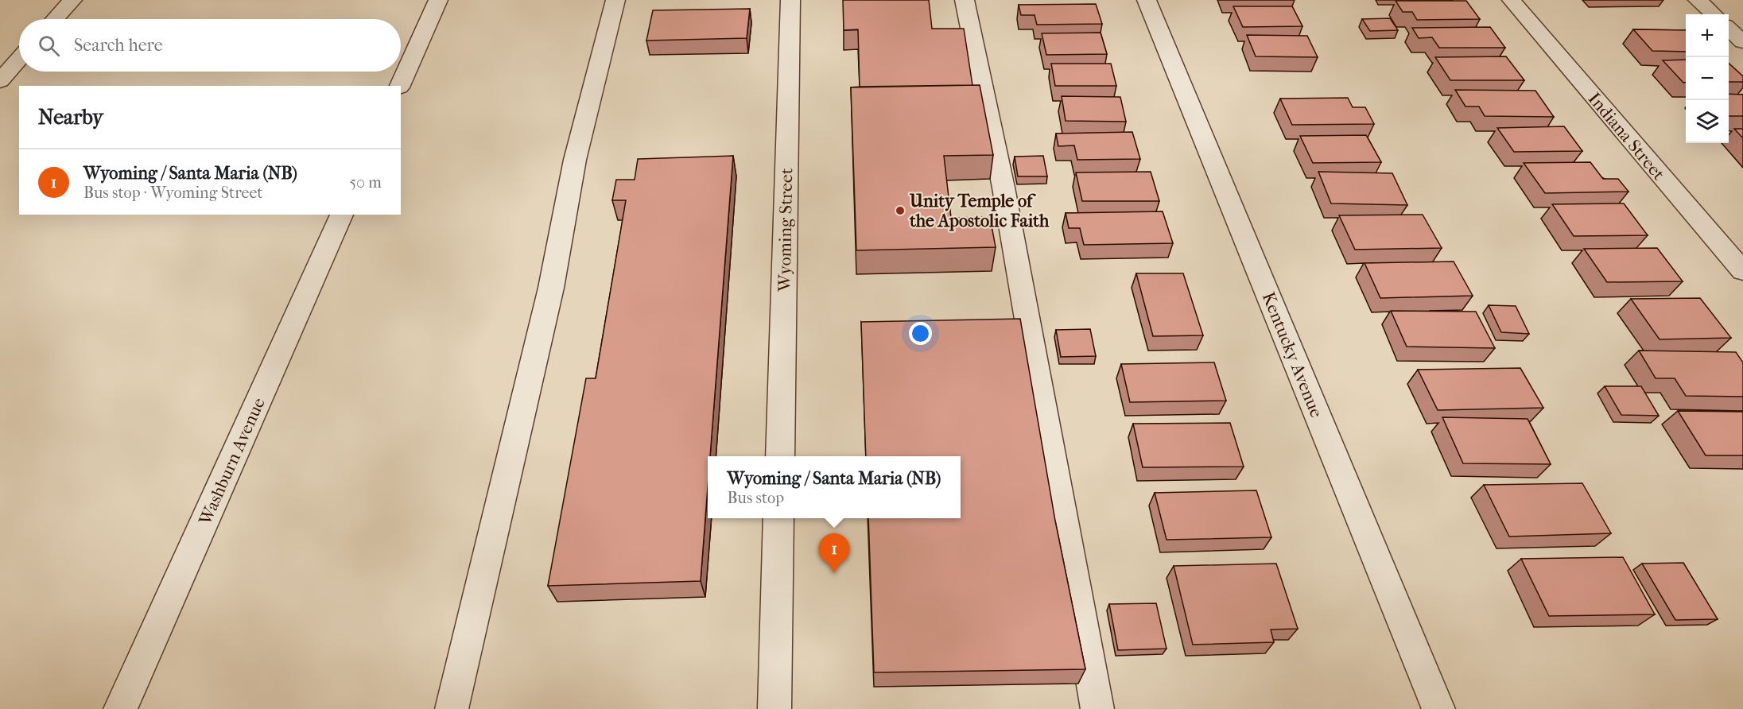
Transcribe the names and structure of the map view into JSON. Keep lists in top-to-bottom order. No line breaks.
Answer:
{"streets":{"street":["Indiana Street","Wyoming Street","Kentucky Avenue","Washburn Avenue"]},"places":["Unity Temple of the Apostolic Faith"],"page":{"map_buttons":["+","−"],"search":"Search here","heading":"Nearby","list":[{"mark":"1","name":"Wyoming / Santa Maria (NB)","note":"Bus stop · Wyoming Street","value":"50 m"}],"popup":["Wyoming / Santa Maria (NB)","Bus stop"],"pins":"1"}}
